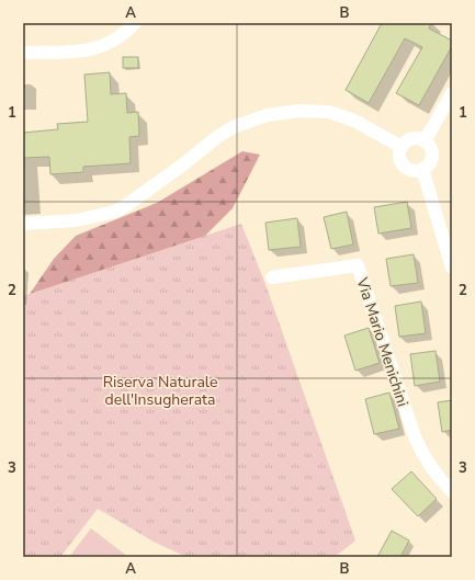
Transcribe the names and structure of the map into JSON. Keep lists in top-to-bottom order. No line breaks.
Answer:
{"streets":{"street":["Via Mario Menichini"]},"parks":["Riserva Naturale dell'Insugherata"],"grid":{"columns":["A","B"],"rows":["1","2","3"]}}
